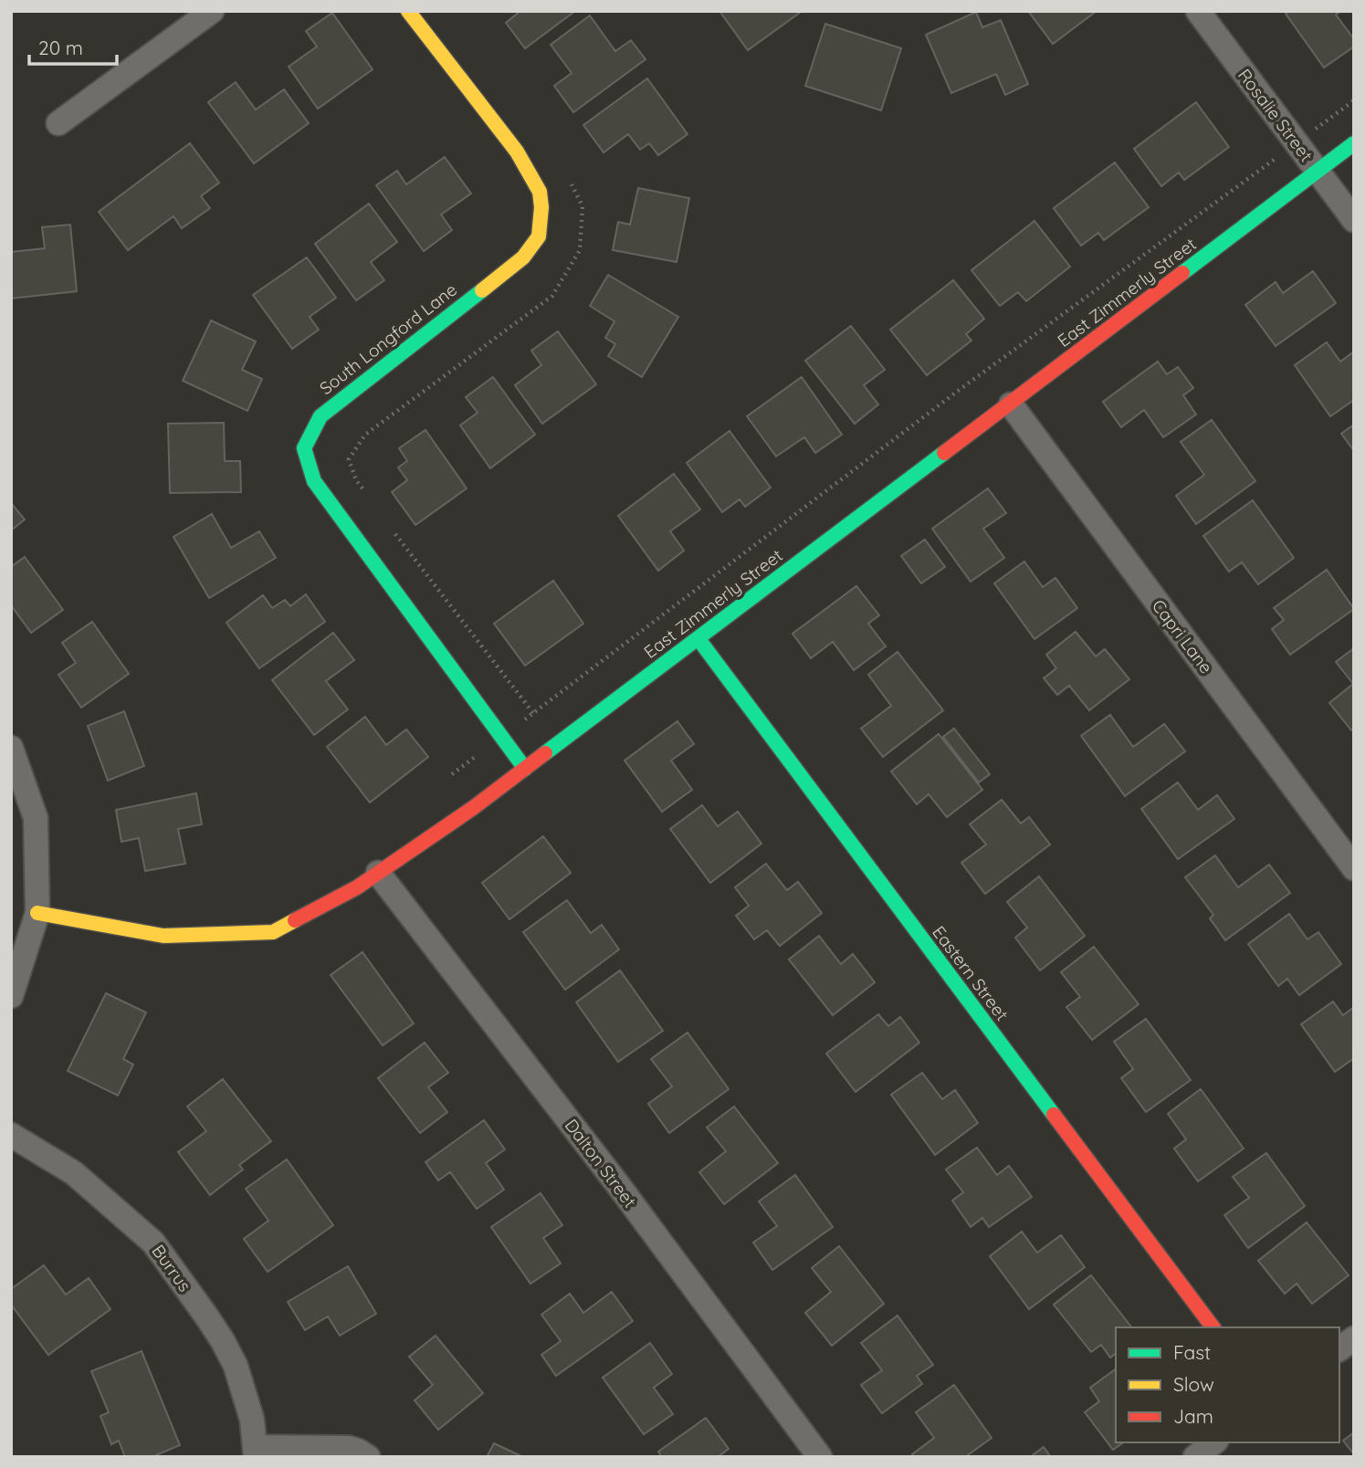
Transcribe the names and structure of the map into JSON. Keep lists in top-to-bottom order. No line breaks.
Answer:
{"streets":{"street":["Rosalie Street","East Zimmerly Street","South Longford Lane","Capri Lane","Eastern Street","Dalton Street","Burrus"]},"crossings":[["Rosalie Street","East Zimmerly Street"],["East Zimmerly Street","South Longford Lane"],["East Zimmerly Street","Capri Lane"],["East Zimmerly Street","Eastern Street"],["East Zimmerly Street","Dalton Street"]],"legend":["Fast","Slow","Jam"],"scale_bar":"20 m"}
